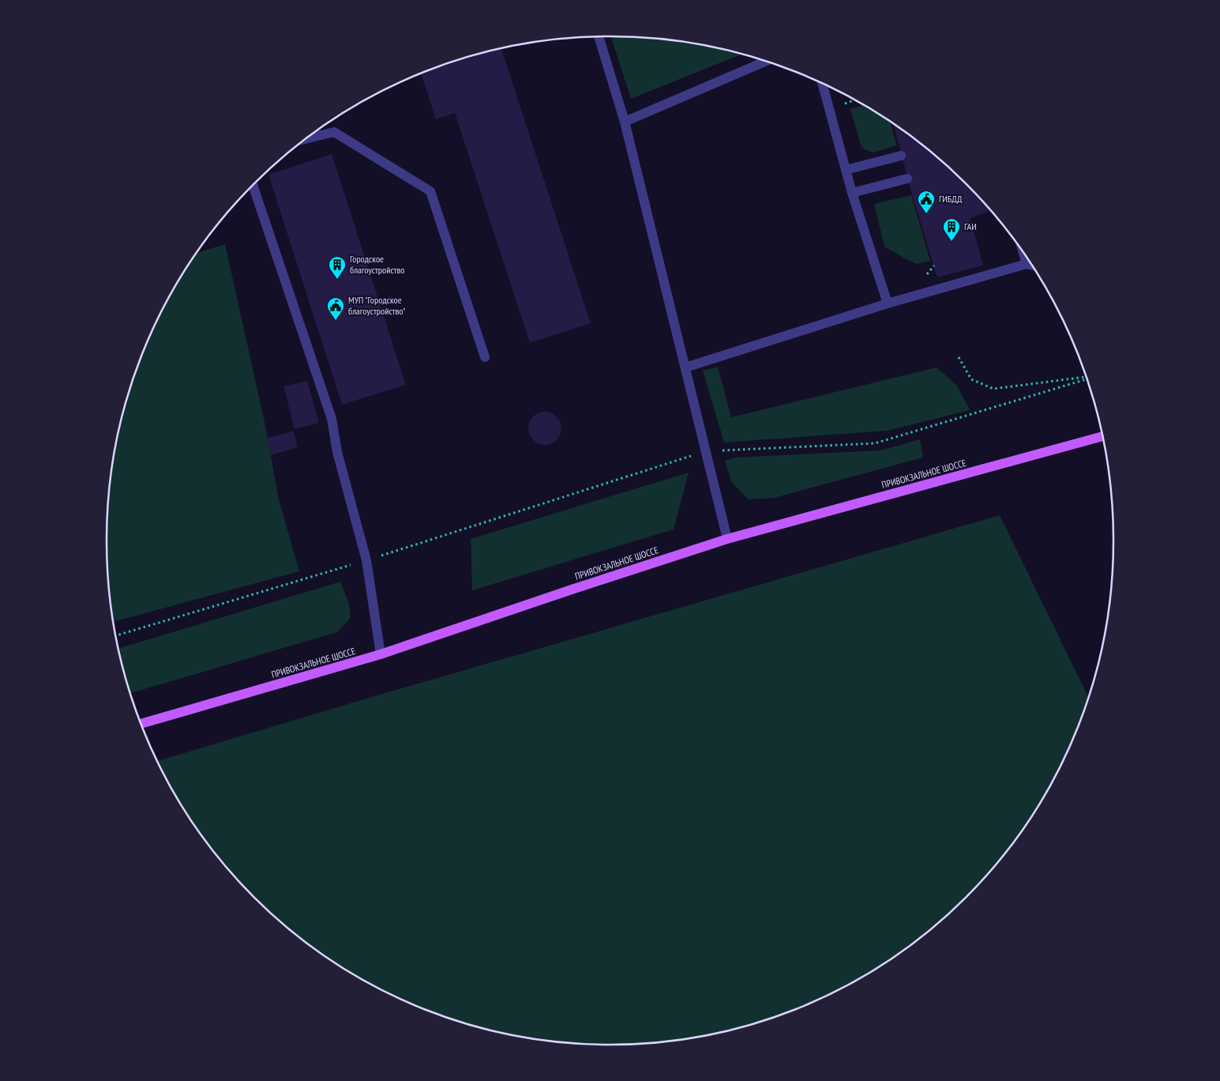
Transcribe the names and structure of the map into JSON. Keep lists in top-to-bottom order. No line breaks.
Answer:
{"streets":{"main road":["ПРИВОКЗАЛЬНОЕ ШОССЕ"]},"places":{"public building":["ГИБДД","МУП \"Городское благоустройство\""],"building":["ГАИ","Городское благоустройство"]}}
